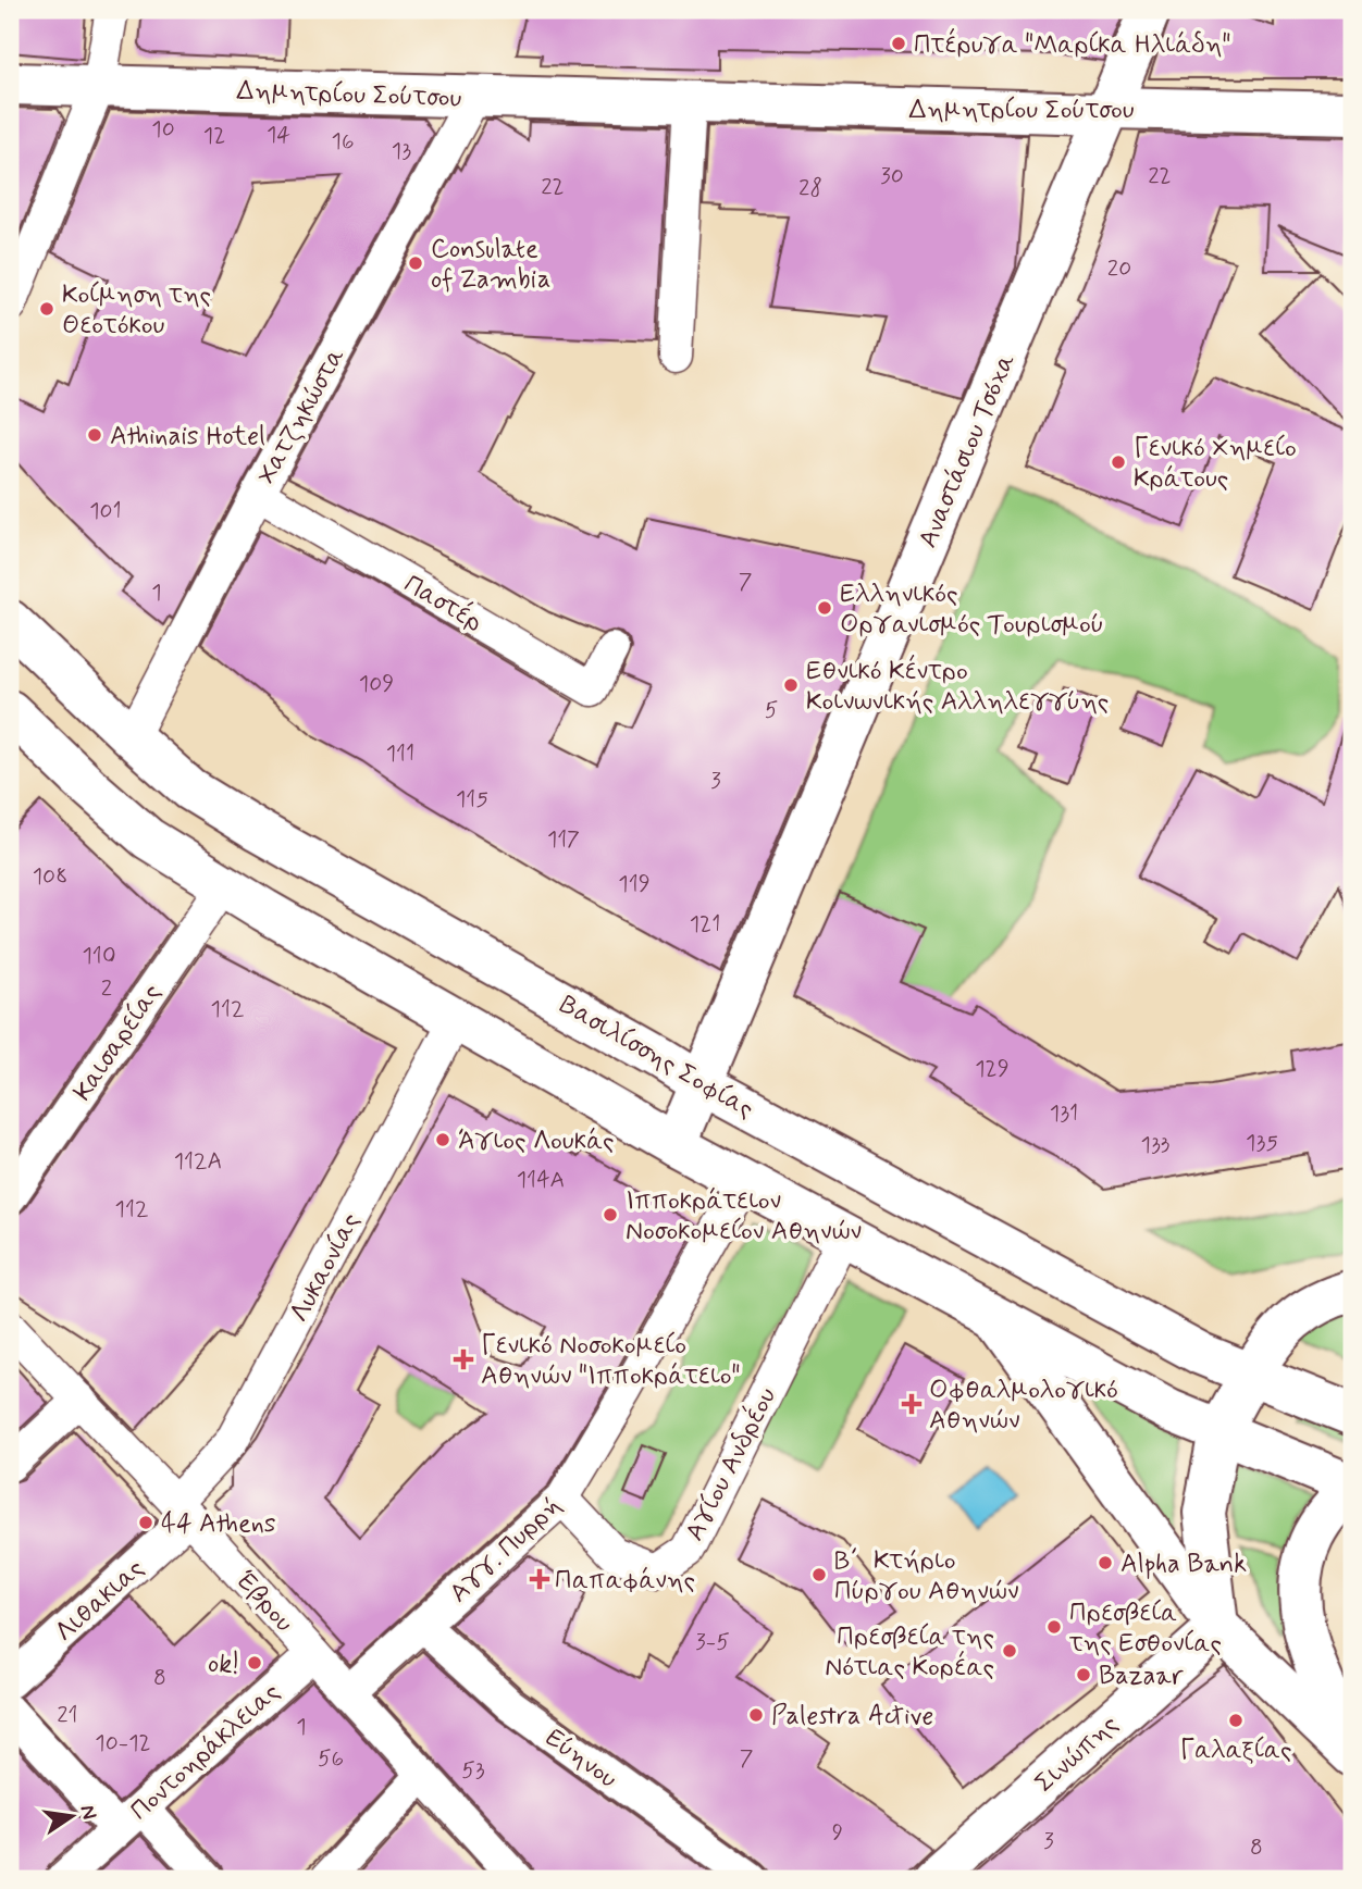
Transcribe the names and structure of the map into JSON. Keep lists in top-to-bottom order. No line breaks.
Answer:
{"streets":{"main road":["Δημητρίου Σούτσου","Αναστάσιου Τσόχα","Βασιλίσσης Σοφίας","Σινώπης"],"street":["Χατζηκώστα","Παστέρ","Καισαρείας","Λυκαονίας","Αγίου Ανδρέου","Αγγ. Πυρρή","Λιθακιας","Έβρου","Ποντοηράκλειας","Εύηνου"]},"crossings":[["Δημητρίου Σούτσου","Χατζηκώστα"],["Δημητρίου Σούτσου","Αναστάσιου Τσόχα"],["Χατζηκώστα","Παστέρ"],["Χατζηκώστα","Βασιλίσσης Σοφίας"],["Αναστάσιου Τσόχα","Βασιλίσσης Σοφίας"],["Λυκαονίας","Λιθακιας"],["Λυκαονίας","Έβρου"],["Αγίου Ανδρέου","Αγγ. Πυρρή"],["Αγγ. Πυρρή","Έβρου"],["Αγγ. Πυρρή","Εύηνου"],["Λιθακιας","Έβρου"],["Έβρου","Ποντοηράκλειας"]],"places":{"other":["Πτέρυγα \"Μαρίκα Ηλιάδη\"","Consulate of Zambia","Κοίμηση της Θεοτόκου","Athinais Hotel","Γενικό Χημείο Κράτους","Ελληνικός Οργανισμός Τουρισμού","Εθνικό Κέντρο Κοινωνικής Αλληλεγγύης","Άγιος Λουκάς","Ιπποκράτειον Νοσοκομείον Αθηνών","44 Athens","Alpha Bank","Β΄ Κτήριο Πύργου Αθηνών","Πρεσβεία της Εσθονίας","Πρεσβεία της Νότιας Κορέας","ok!","Bazaar","Palestra Active","Γαλαξίας"],"health":["Γενικό Νοσοκομείο Αθηνών \"Ιπποκράτειο\"","Οφθαλμολογικό Αθηνών","Παπαφάνης"]},"house_numbers":["10","14","12","16","13","30","22","22","28","20","101","7","1","109","5","111","3","115","117","108","119","121","110","2","112","129","131","135","133","112Α","114A","112","3-5","8","21","1","10-12","56","7","53","9","3","8"],"north":"right"}
